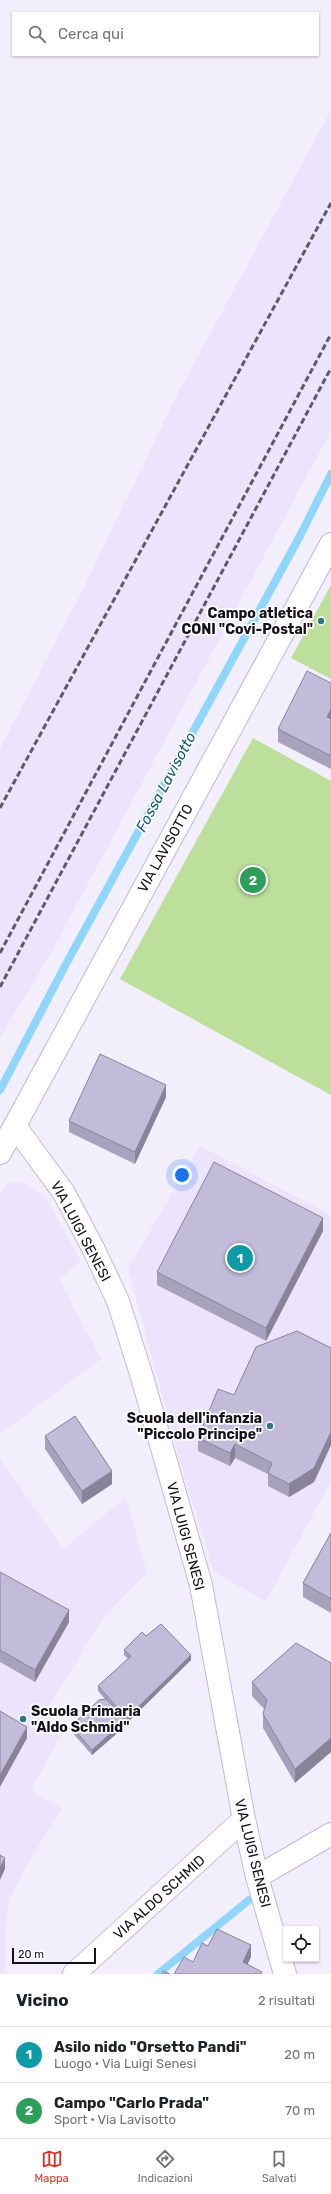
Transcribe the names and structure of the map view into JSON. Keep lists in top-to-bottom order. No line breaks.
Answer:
{"streets":{"street":["VIA LAVISOTTO","VIA LUIGI SENESI","VIA ALDO SCHMID"]},"crossings":[["VIA LAVISOTTO","VIA LUIGI SENESI"],["VIA LUIGI SENESI","VIA ALDO SCHMID"]],"water":["Fossa Lavisotto"],"places":["Campo atletica CONI \"Covi-Postal\"","Scuola dell'infanzia \"Piccolo Principe\"","Scuola Primaria \"Aldo Schmid\""],"scale_bar":"20 m","page":{"search":"Cerca qui","pins":["2","1"],"scale":"20 m","heading":["Vicino","2 risultati"],"list":[{"mark":"1","name":"Asilo nido \"Orsetto Pandi\"","note":"Luogo · Via Luigi Senesi","value":"20 m"},{"mark":"2","name":"Campo \"Carlo Prada\"","note":"Sport · Via Lavisotto","value":"70 m"}],"nav":["Mappa","Indicazioni","Salvati"]}}
